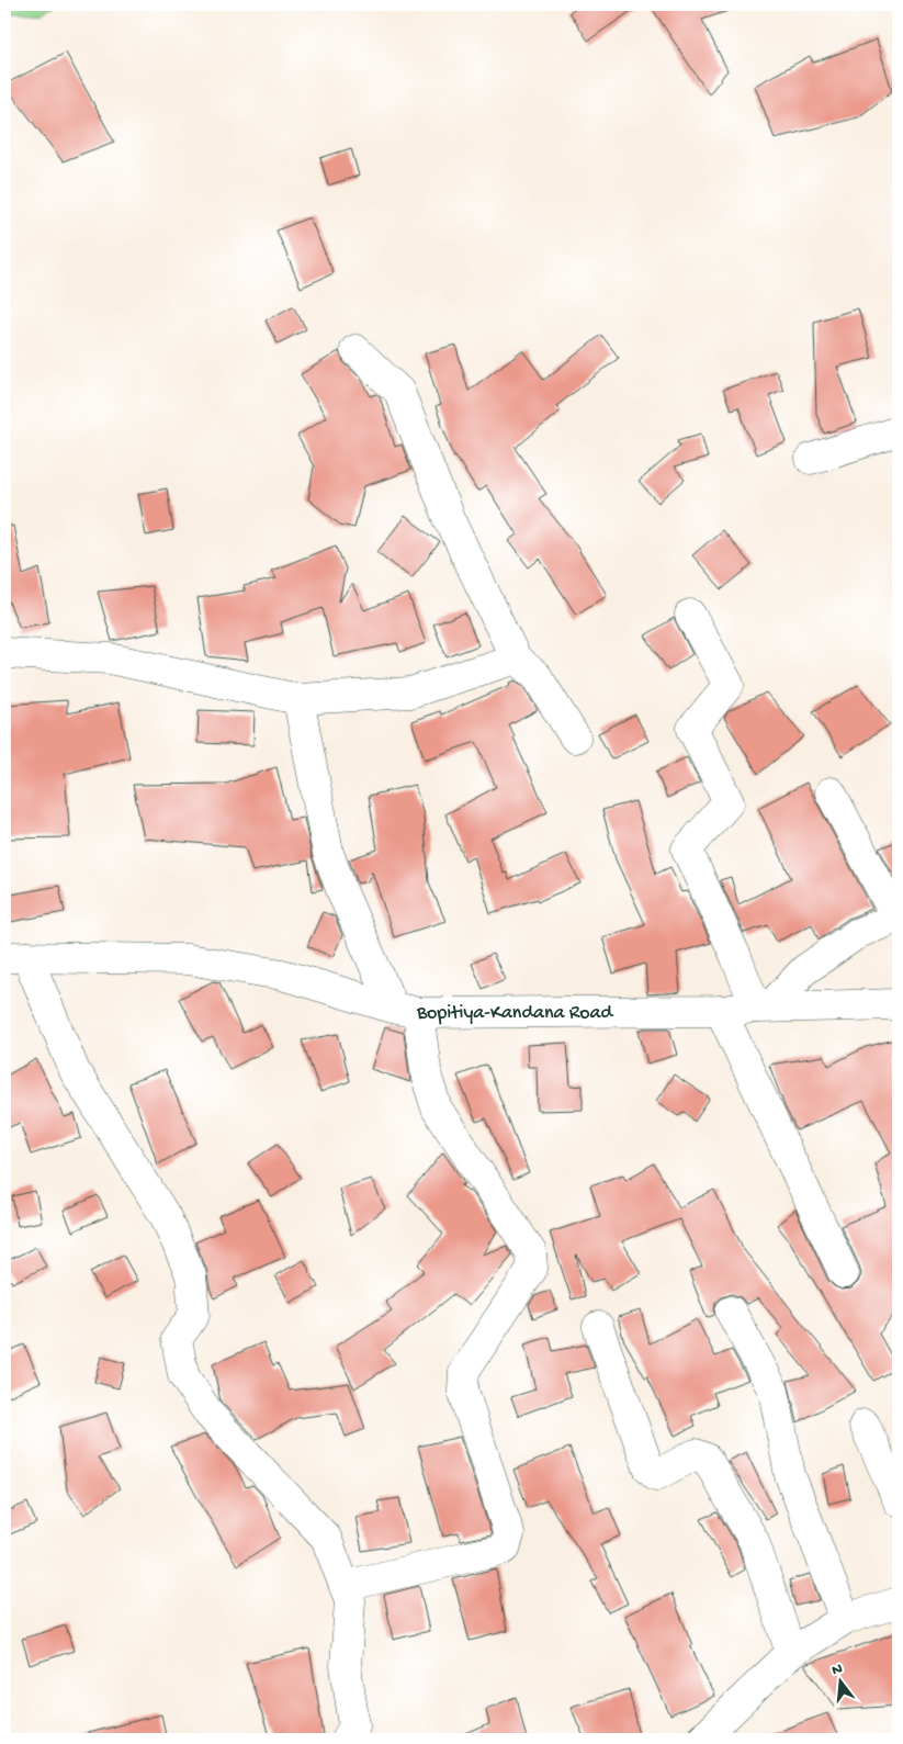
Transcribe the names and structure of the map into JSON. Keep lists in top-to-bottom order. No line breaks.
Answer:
{"streets":{"street":["Bopitiya-Kandana Road"]},"north":"top"}
